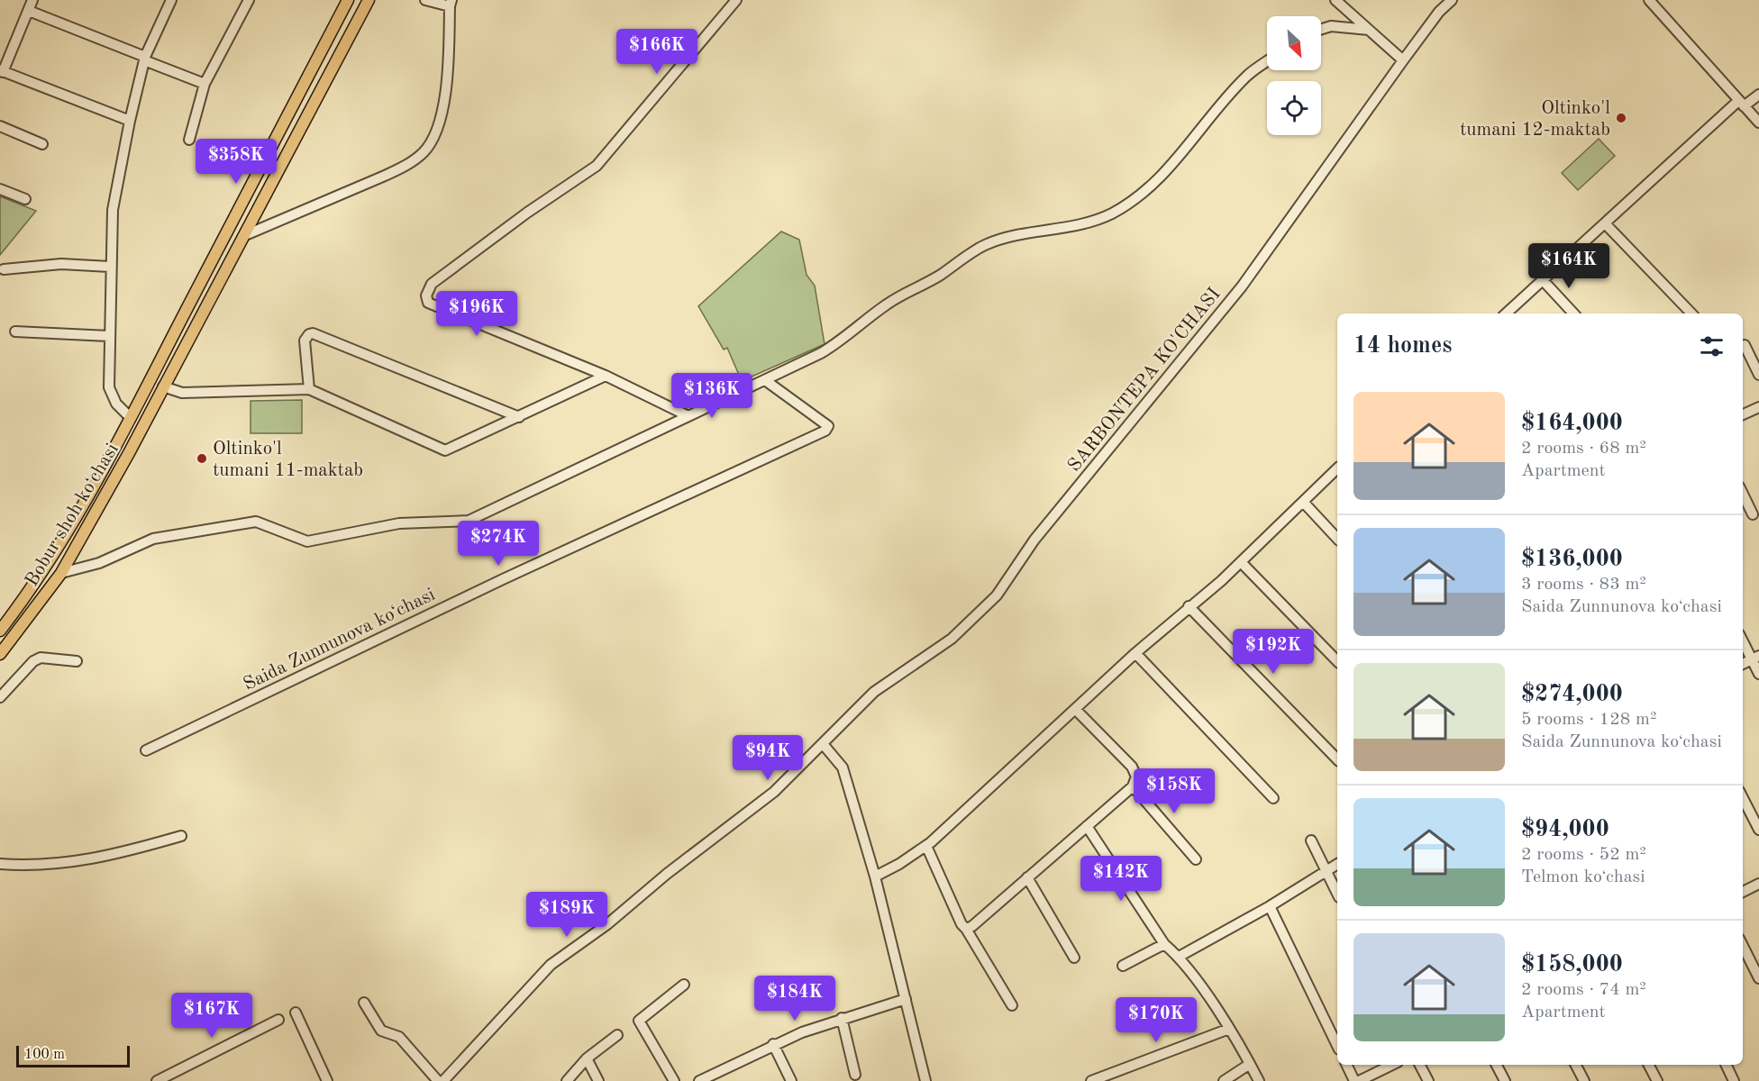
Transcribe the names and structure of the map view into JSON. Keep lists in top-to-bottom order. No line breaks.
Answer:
{"streets":{"main road":["Bobur shoh koʻchasi"],"street":["SARBONTEPA KO'CHASI","Saida Zunnunova koʻchasi"]},"places":["Oltinko'l tumani 12-maktab","Oltinko'l tumani 11-maktab"],"scale_bar":"100 m","north":"bottom right","page":{"price":["$166K","$358K","$164K","$196K","$136K","$274K","$192K","$94K","$158K","$142K","$189K","$184K","$167K","$170K"],"heading":"14 homes","list":[{"name":"$164,000","note":"2 rooms · 68 m² · Apartment"},{"name":"$136,000","note":"3 rooms · 83 m² · Saida Zunnunova koʻchasi"},{"name":"$274,000","note":"5 rooms · 128 m² · Saida Zunnunova koʻchasi"},{"name":"$94,000","note":"2 rooms · 52 m² · Telmon koʻchasi"},{"name":"$158,000","note":"2 rooms · 74 m² · Apartment"}],"scale":"100 m"}}
